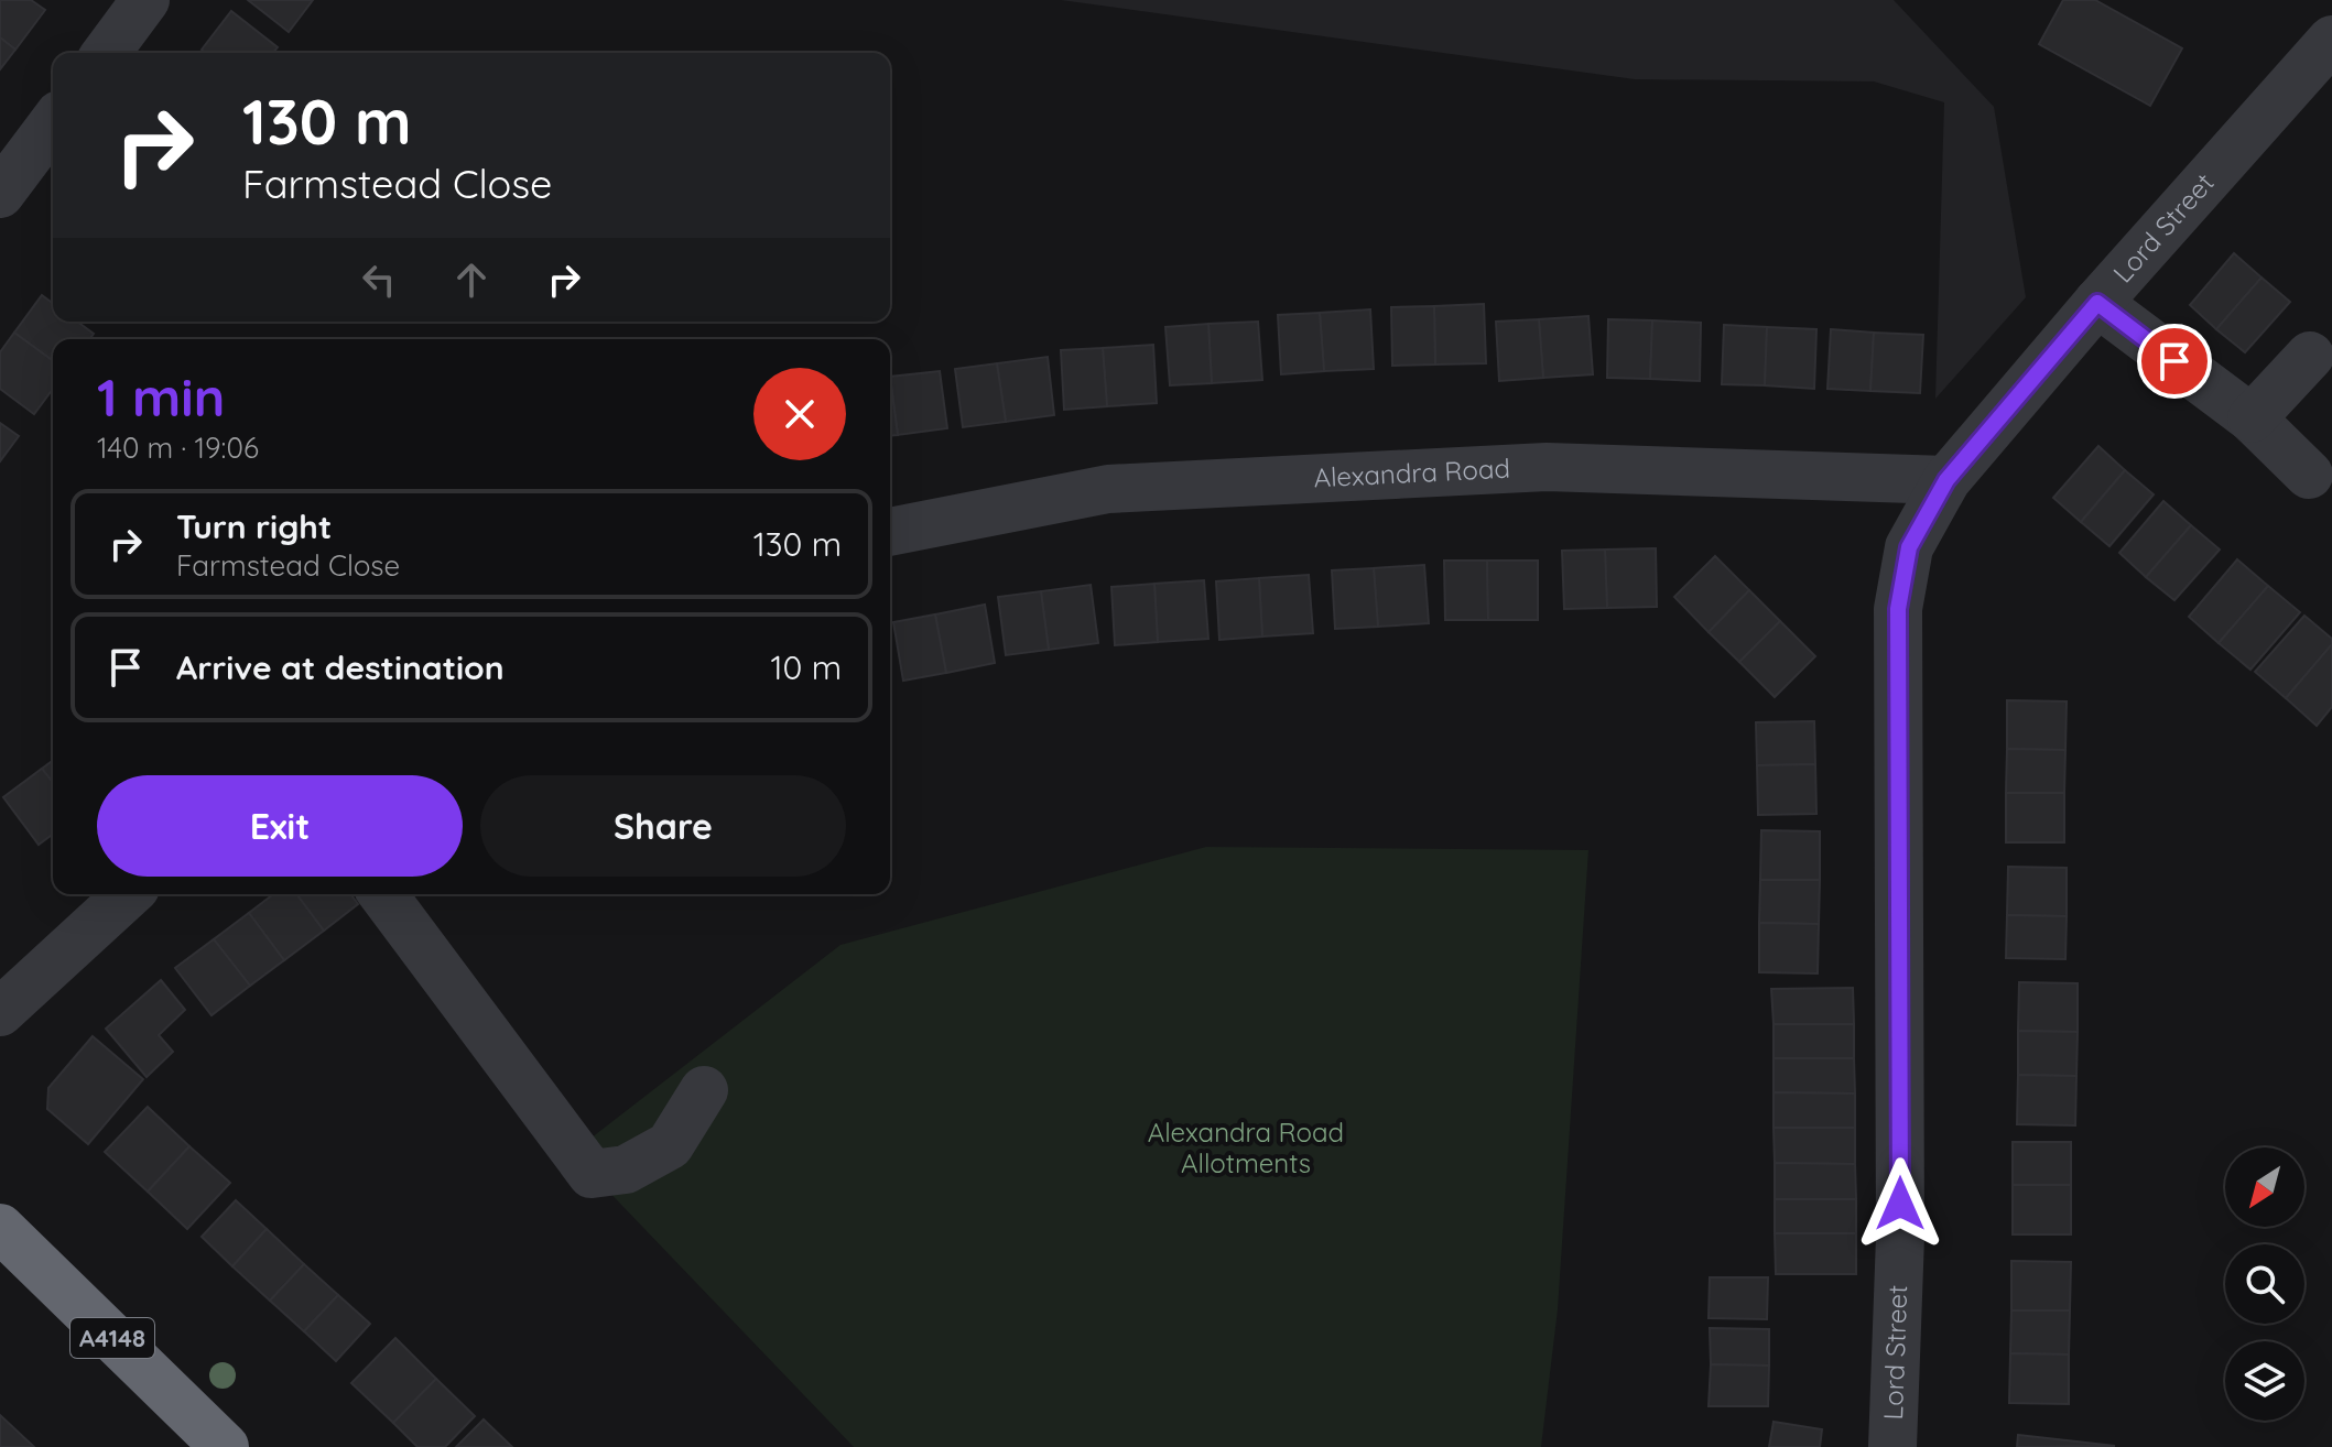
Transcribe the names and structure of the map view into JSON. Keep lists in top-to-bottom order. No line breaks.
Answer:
{"streets":{"highway":["A4148"],"street":["Lord Street","Alexandra Road"]},"crossings":[["Lord Street","Alexandra Road"]],"parks":["Alexandra Road Allotments"],"north":"bottom left","page":{"turn":["130 m","Farmstead Close"],"heading":["1 min","140 m · 19:06"],"list":[{"name":"Turn right","note":"Farmstead Close","value":"130 m"},{"name":"Arrive at destination","value":"10 m"}],"buttons":["Exit","Share"]}}
